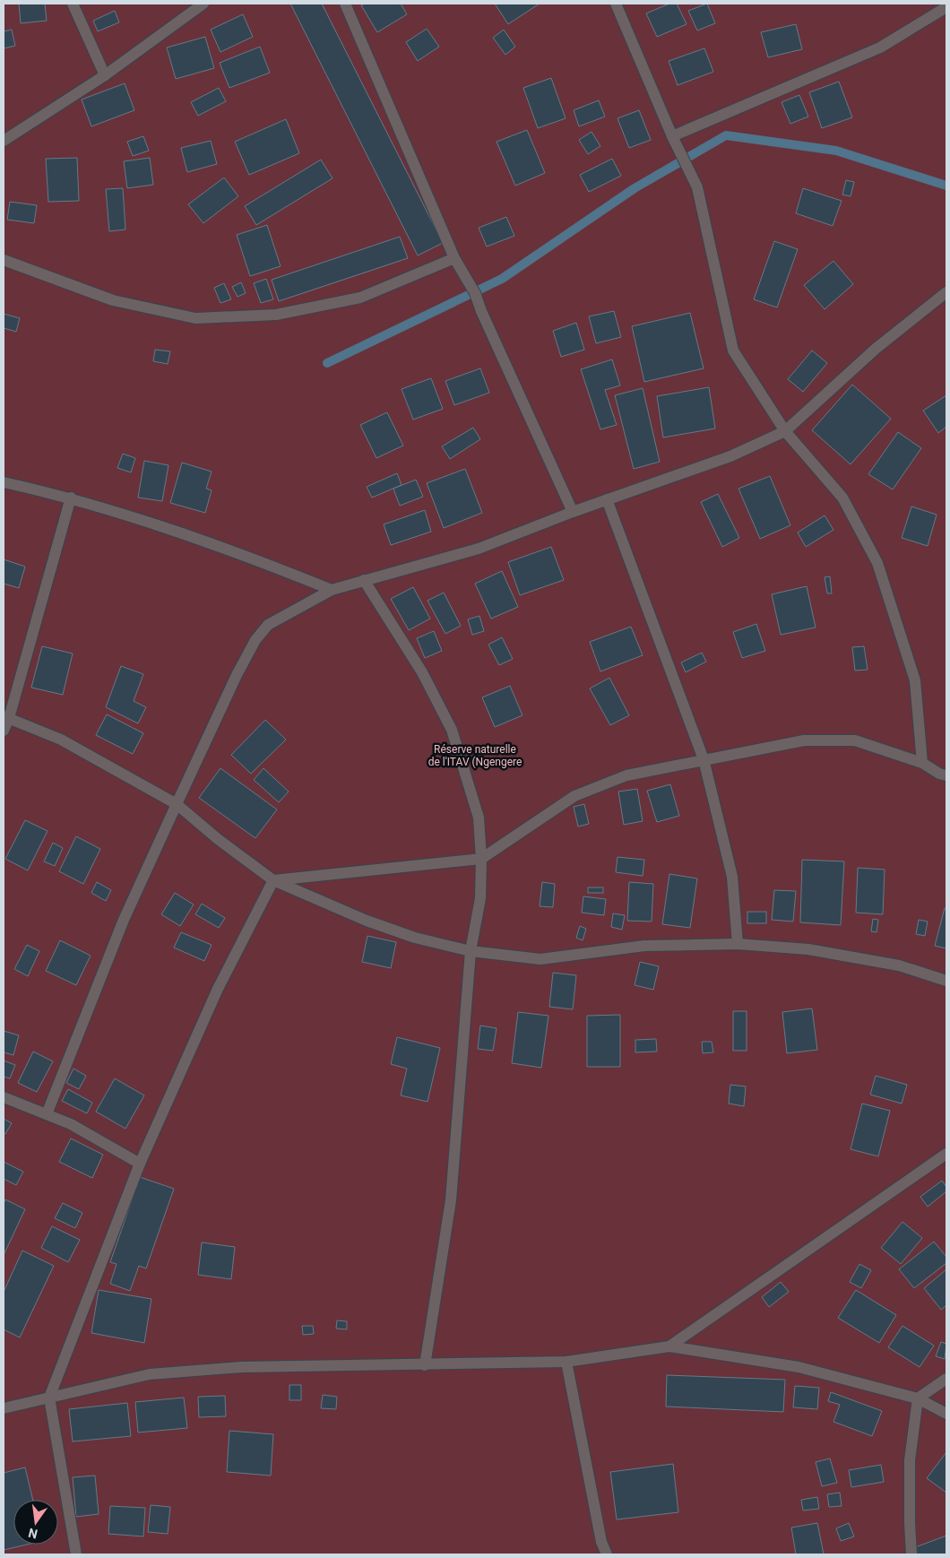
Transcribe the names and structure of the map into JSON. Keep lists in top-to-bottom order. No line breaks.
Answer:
{"parks":["Réserve naturelle de l'ITAV (Ngengere"],"north":"bottom"}
